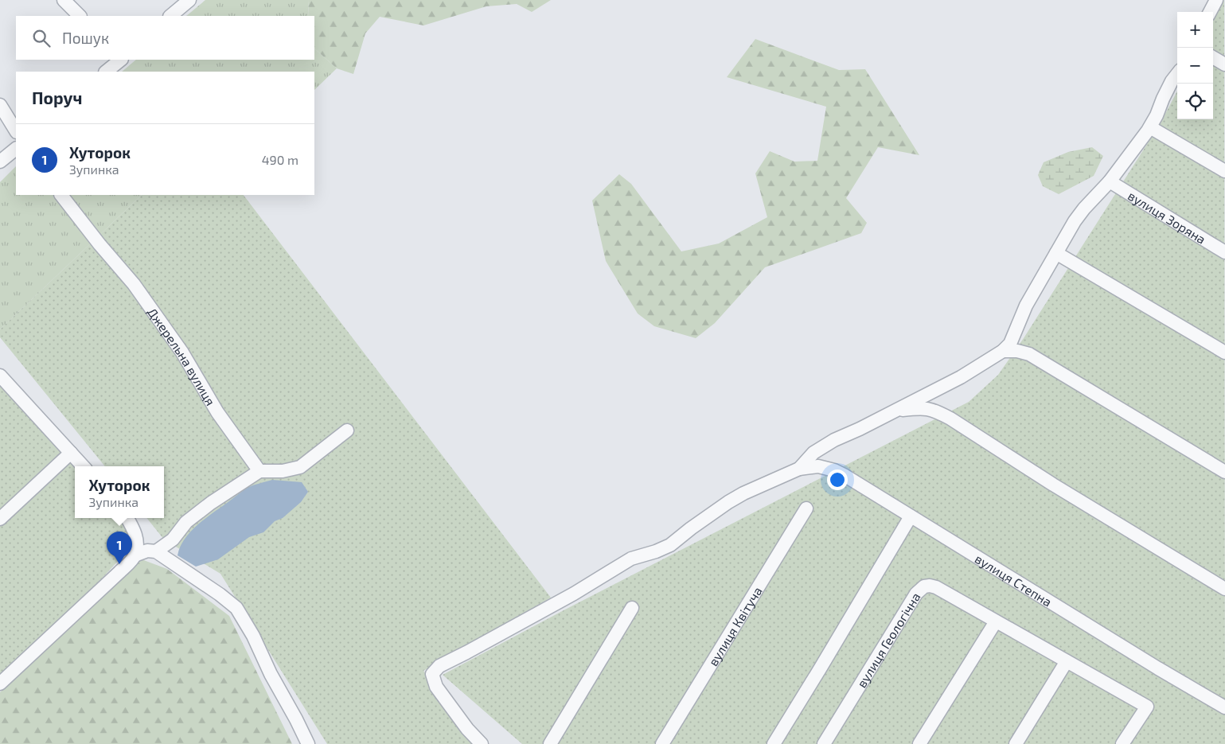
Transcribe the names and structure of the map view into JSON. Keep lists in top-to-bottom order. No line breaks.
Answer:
{"streets":{"street":["вулиця Зоряна","Джерельна вулиця","вулиця Степна","вулиця Квітуча","вулиця Геологічна"]},"page":{"map_buttons":["+","−"],"search":"Пошук","heading":"Поруч","list":[{"mark":"1","name":"Хуторок","note":"Зупинка","value":"490 m"}],"popup":["Хуторок","Зупинка"],"pins":"1"}}
